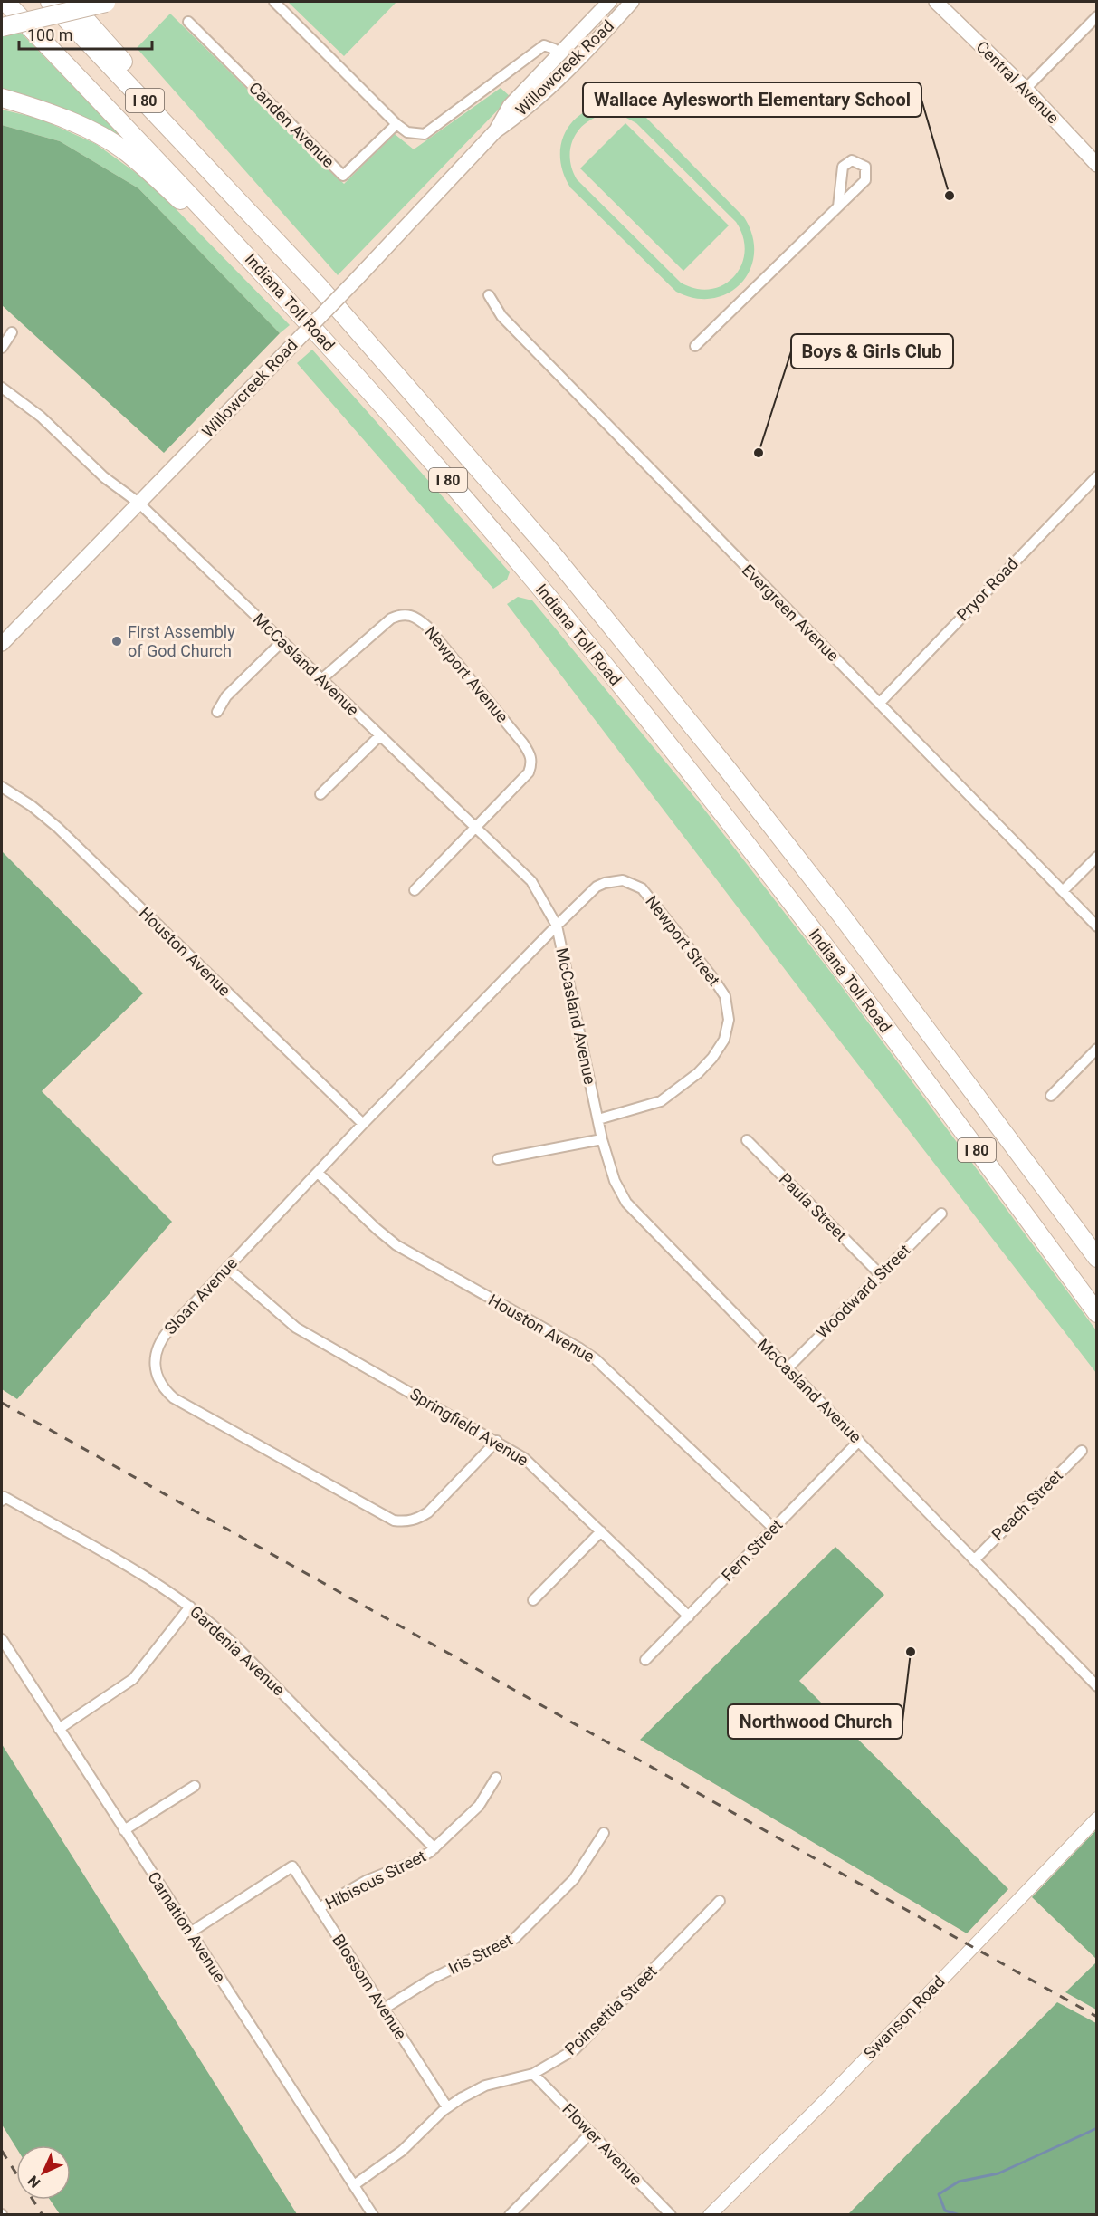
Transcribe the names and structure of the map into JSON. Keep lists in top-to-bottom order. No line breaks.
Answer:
{"streets":{"highway":["I 80","Indiana Toll Road"],"main road":["Willowcreek Road","Central Avenue"],"street":["Canden Avenue","Pryor Road","Evergreen Avenue","McCasland Avenue","Newport Avenue","Newport Street","Houston Avenue","Paula Street","Woodward Street","Sloan Avenue","Springfield Avenue","Peach Street","Fern Street","Gardenia Avenue","Hibiscus Street","Carnation Avenue","Iris Street","Blossom Avenue","Poinsettia Street","Swanson Road","Flower Avenue"]},"crossings":[["Willowcreek Road","McCasland Avenue"],["Pryor Road","Evergreen Avenue"],["McCasland Avenue","Newport Avenue"],["McCasland Avenue","Newport Street"],["McCasland Avenue","Woodward Street"],["McCasland Avenue","Sloan Avenue"],["McCasland Avenue","Peach Street"],["McCasland Avenue","Fern Street"],["Newport Street","Sloan Avenue"],["Houston Avenue","Sloan Avenue"],["Houston Avenue","Fern Street"],["Paula Street","Woodward Street"],["Sloan Avenue","Springfield Avenue"],["Springfield Avenue","Fern Street"],["Gardenia Avenue","Hibiscus Street"],["Hibiscus Street","Blossom Avenue"],["Carnation Avenue","Blossom Avenue"],["Carnation Avenue","Poinsettia Street"],["Iris Street","Blossom Avenue"],["Blossom Avenue","Poinsettia Street"],["Poinsettia Street","Flower Avenue"]],"places":["Wallace Aylesworth Elementary School","Boys & Girls Club","First Assembly of God Church","Northwood Church"],"scale_bar":"100 m","north":"bottom left"}
